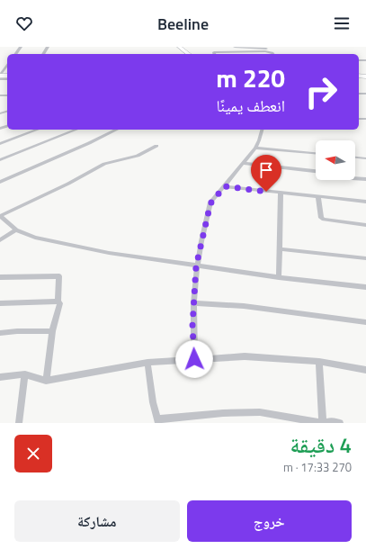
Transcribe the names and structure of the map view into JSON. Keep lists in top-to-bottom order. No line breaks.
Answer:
{"north":"left","page":{"header":"Beeline","turn":["220 m","انعطف يمينًا"],"heading":["4 دقيقة","270 m · 17:33"],"buttons":["خروج","مشاركة"]}}
